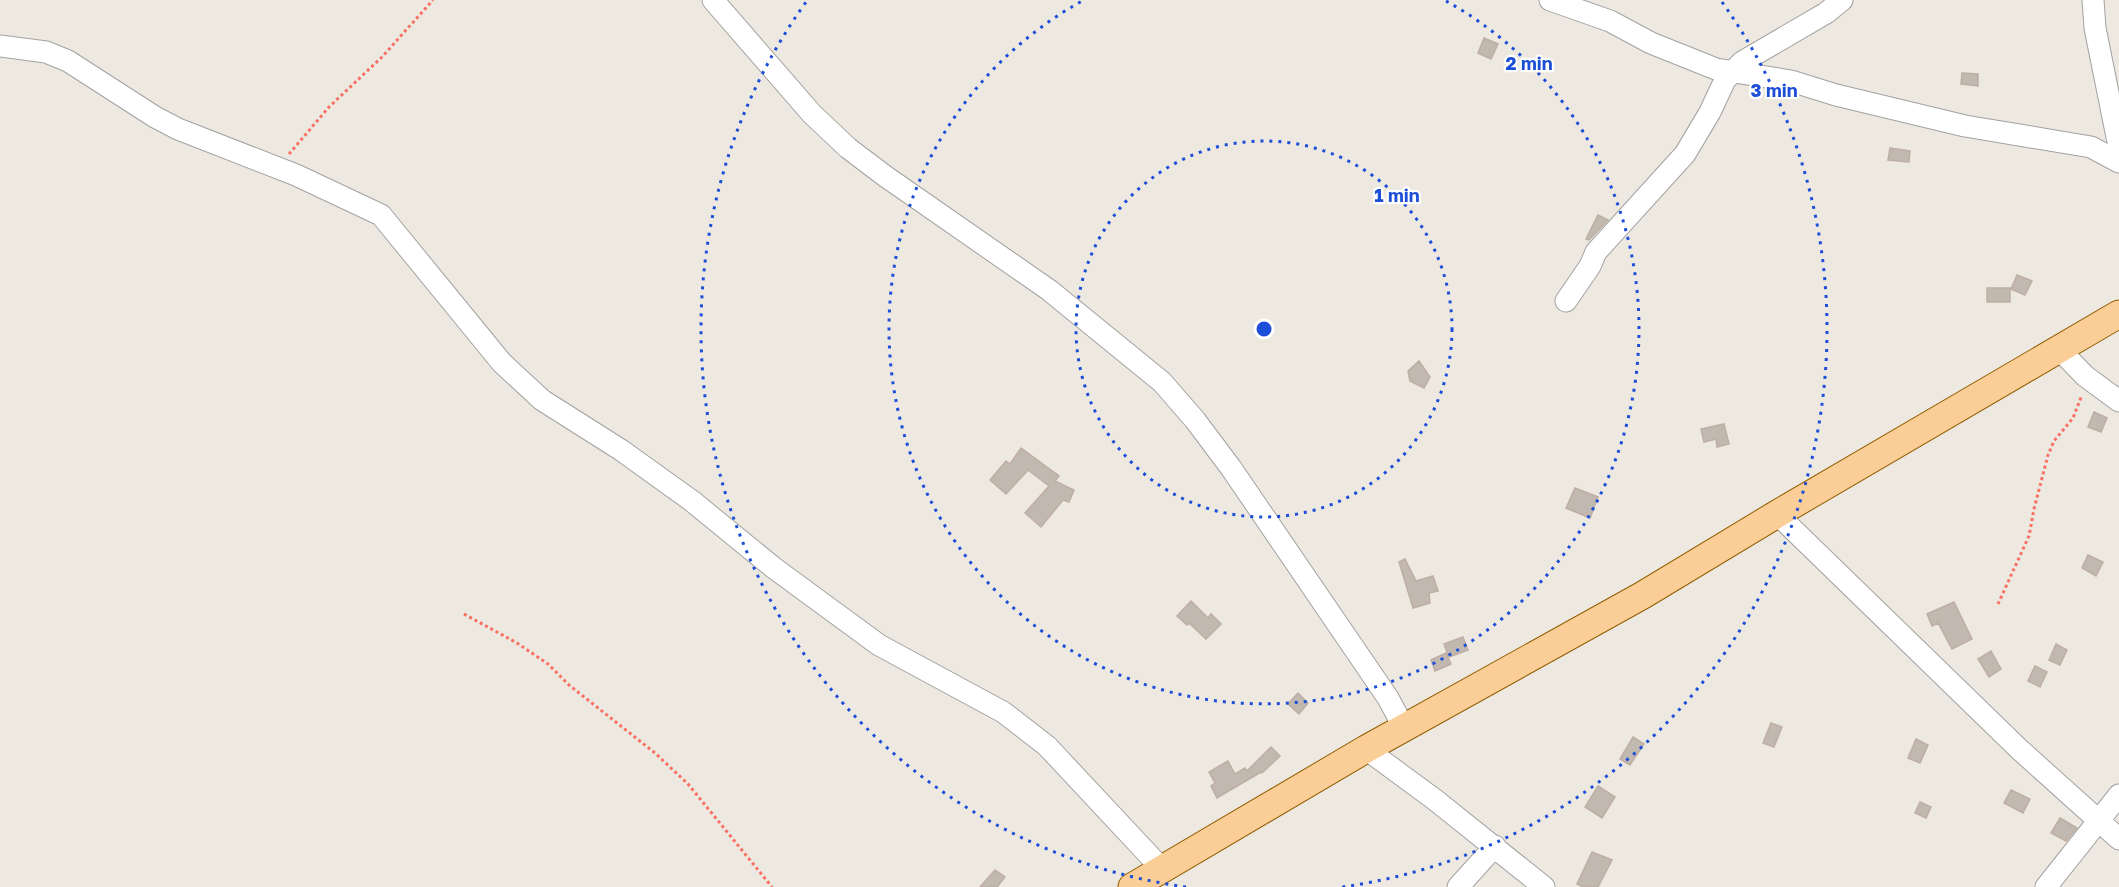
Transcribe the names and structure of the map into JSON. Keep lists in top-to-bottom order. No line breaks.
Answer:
{"rings":["2 min","3 min","1 min"]}
